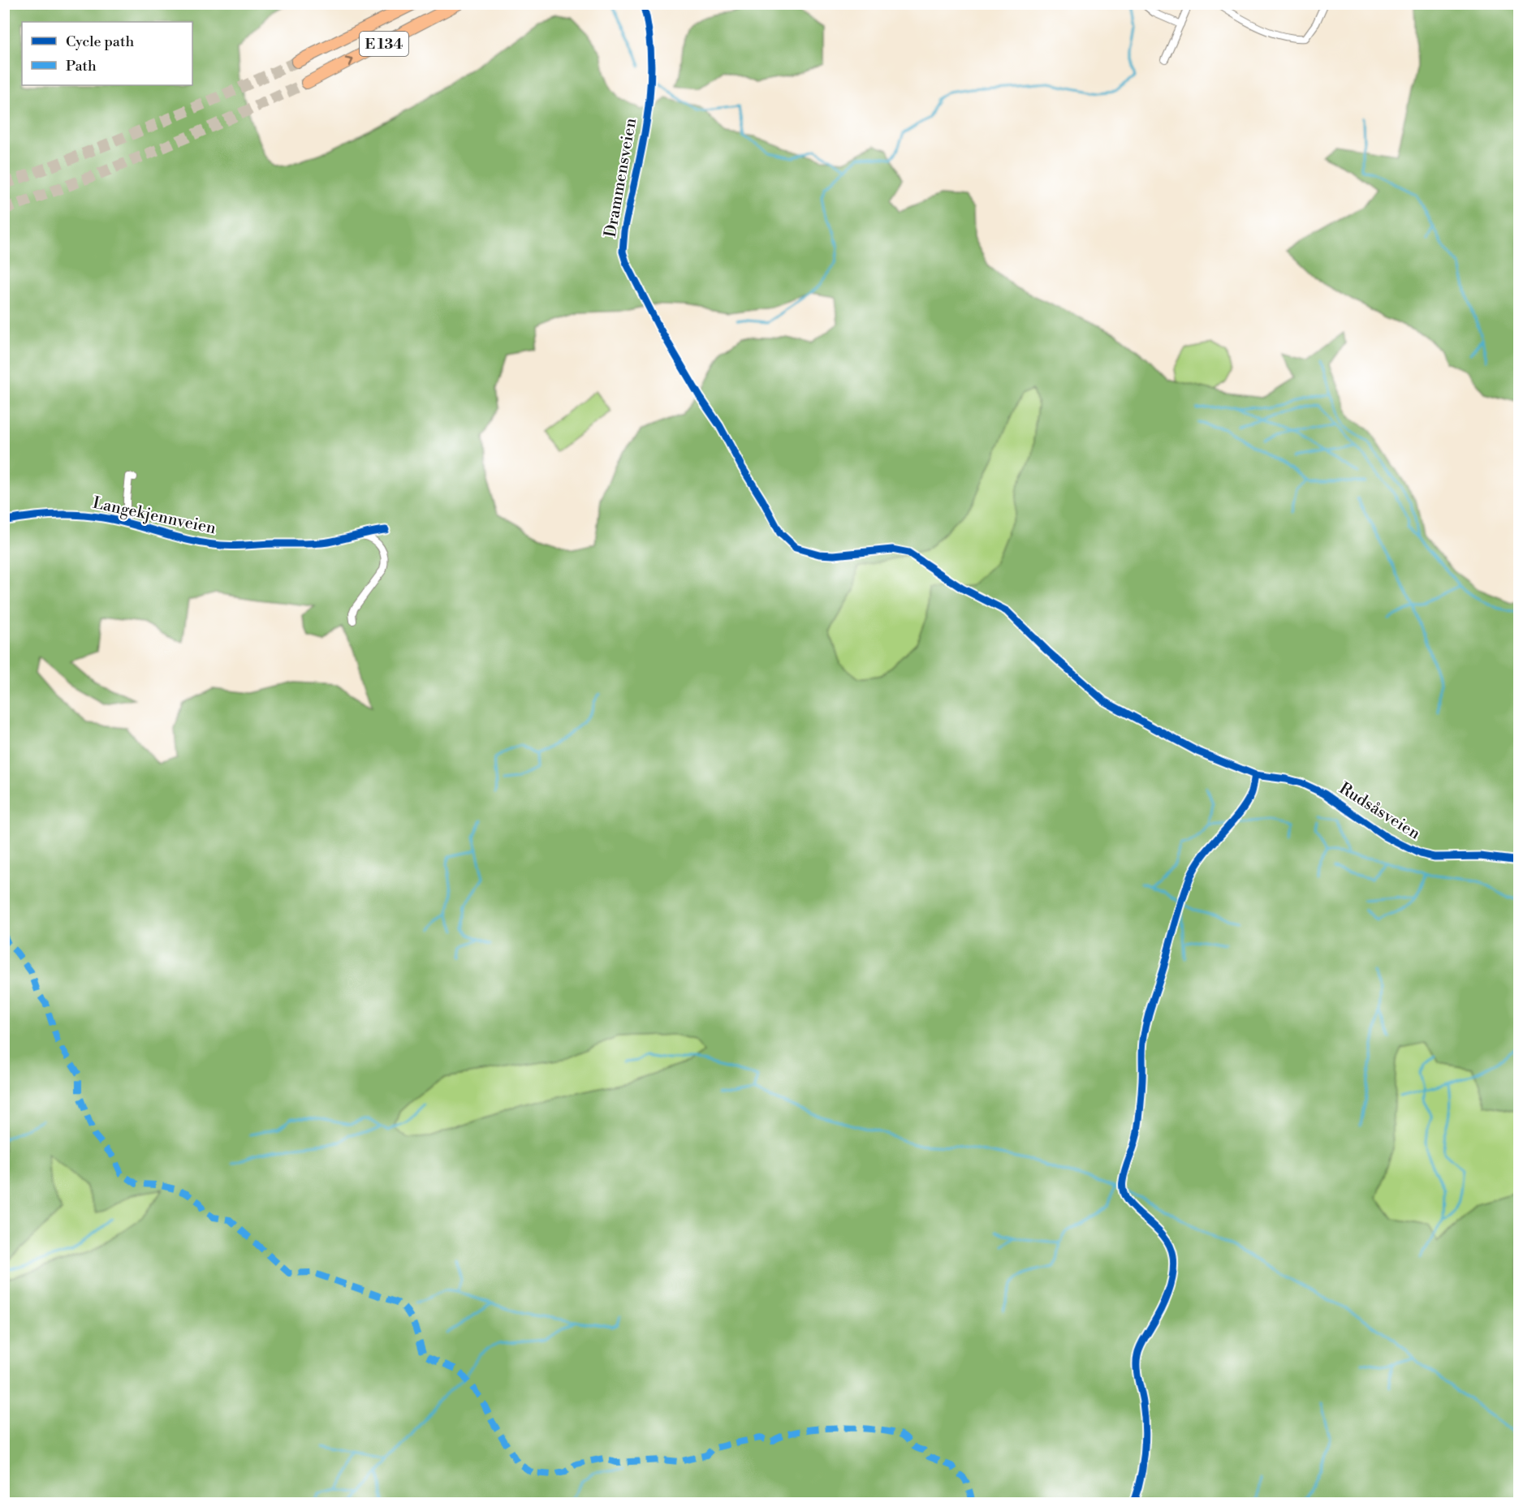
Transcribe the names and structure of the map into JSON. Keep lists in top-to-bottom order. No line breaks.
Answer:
{"streets":{"highway":["E 134"],"street":["Drammensveien","Langekjennveien","Rudsåsveien"]},"crossings":[["Drammensveien","Rudsåsveien"]],"legend":["Cycle path","Path"]}
